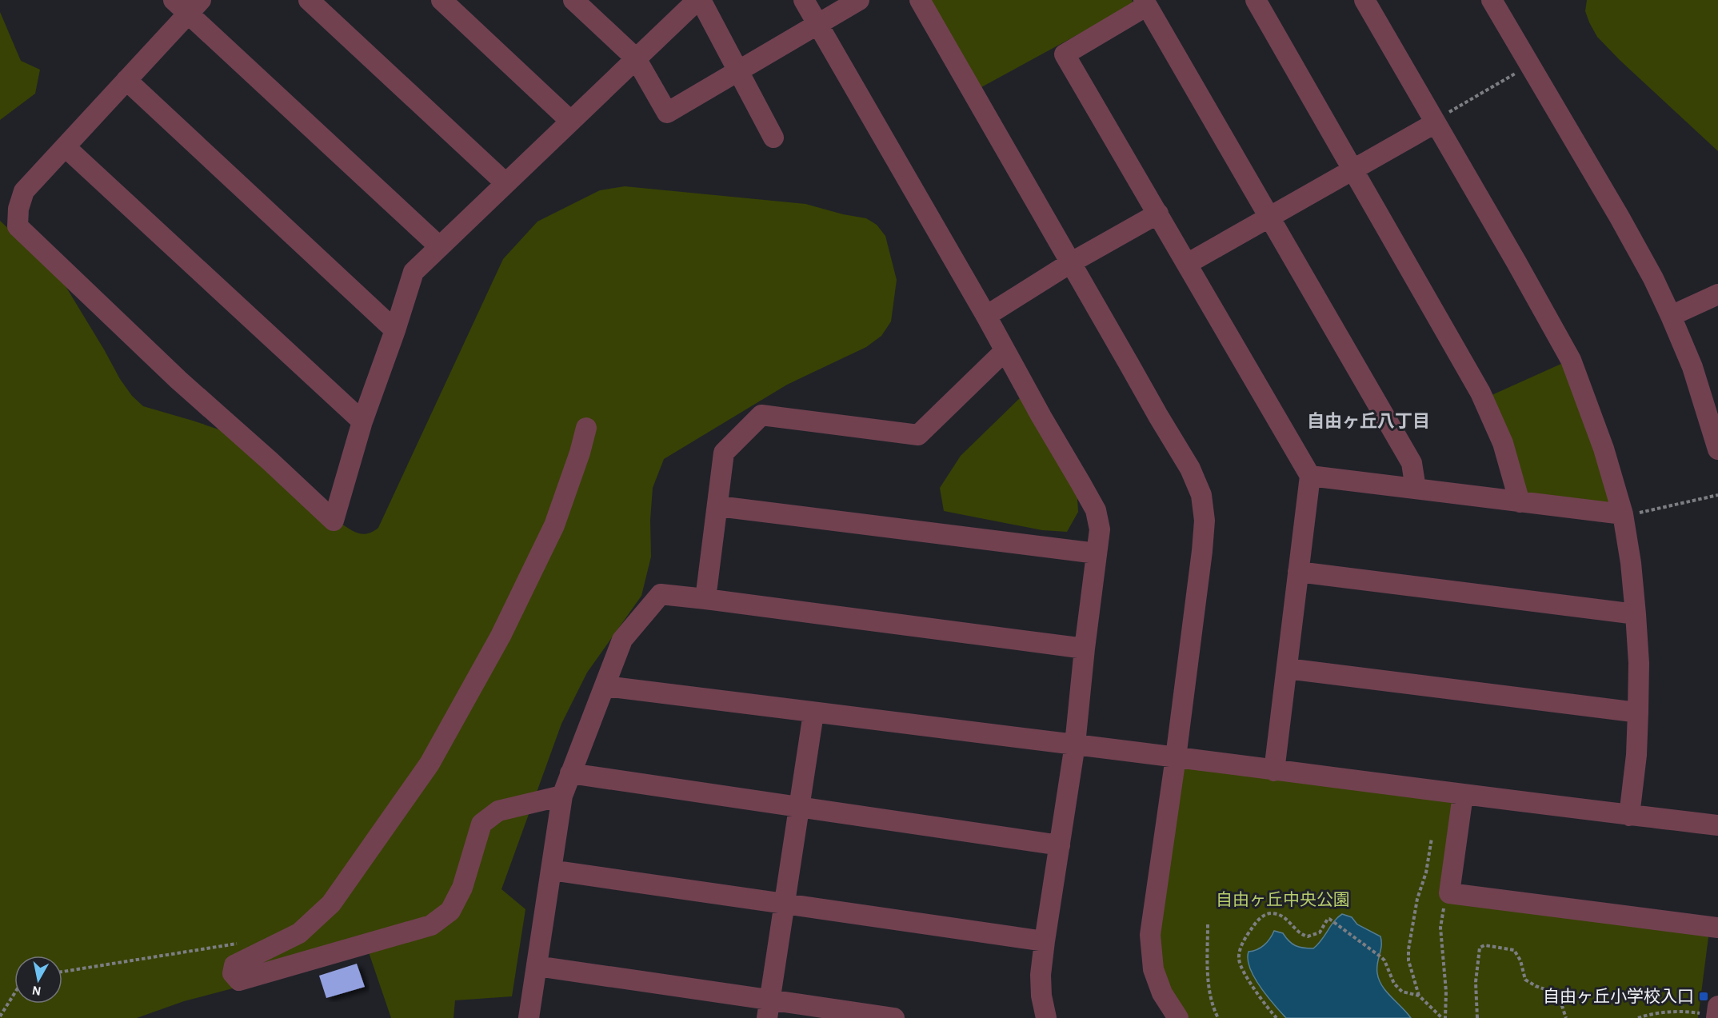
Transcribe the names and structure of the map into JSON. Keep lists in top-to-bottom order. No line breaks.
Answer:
{"districts":["自由ヶ丘八丁目"],"parks":["自由ヶ丘中央公園"],"places":{"transit":["自由ヶ丘小学校入口"]},"north":"bottom"}
